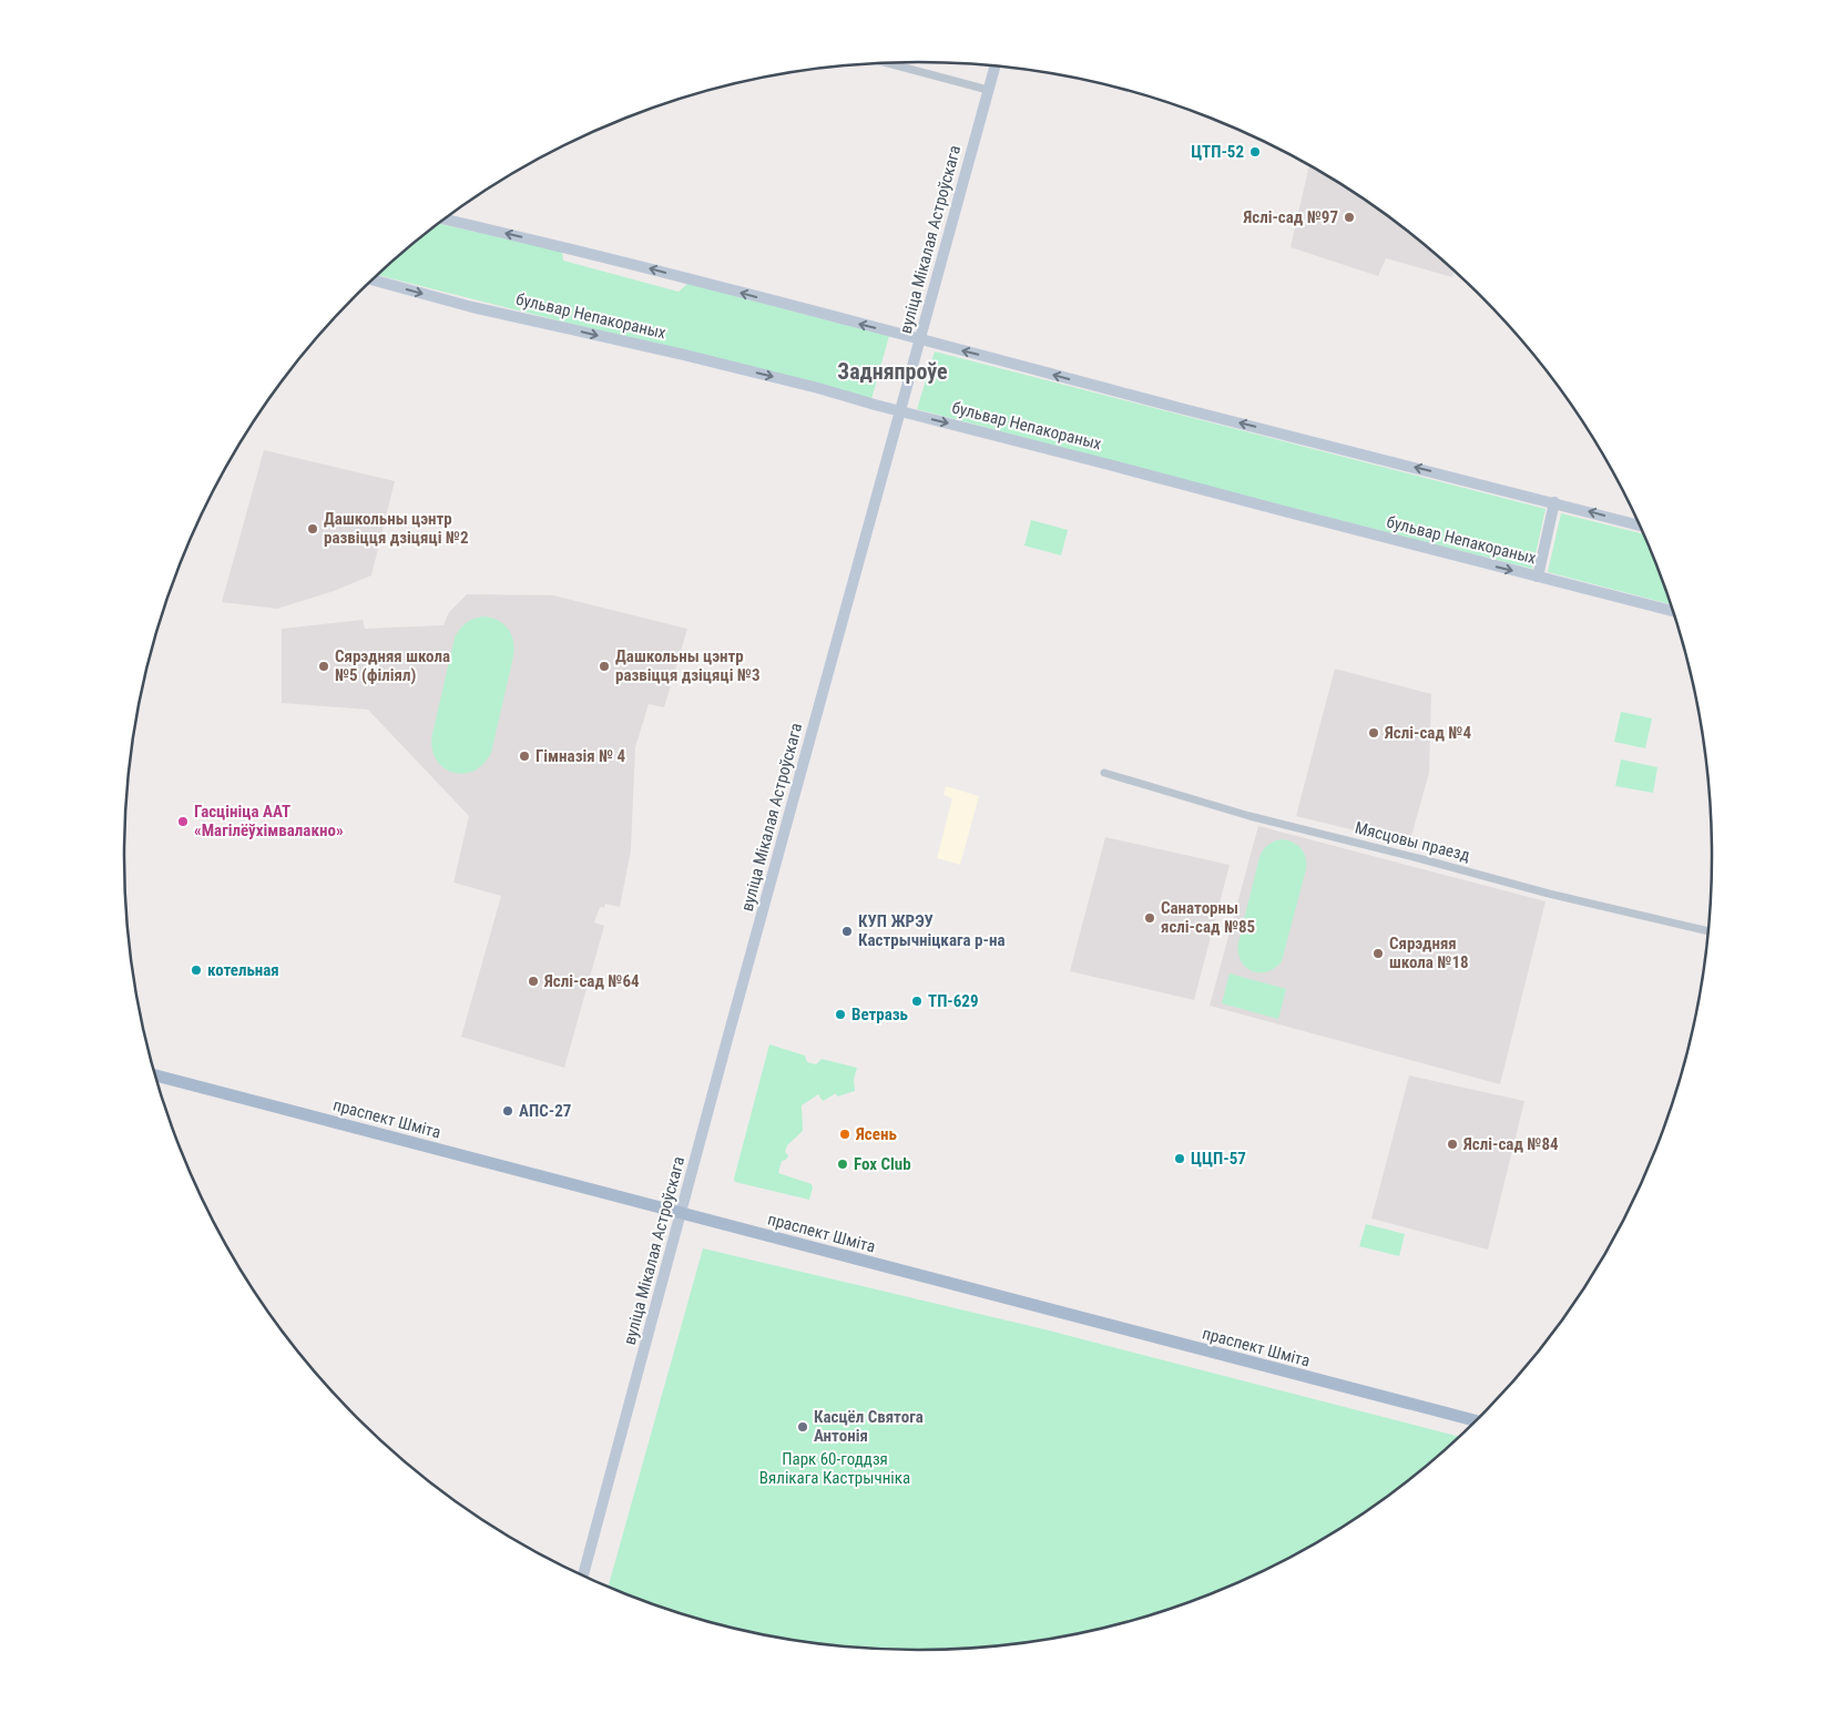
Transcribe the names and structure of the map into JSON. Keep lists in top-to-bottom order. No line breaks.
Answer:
{"streets":{"main road":["вуліца Мікалая Астроўскага","бульвар Непакораных","праспект Шміта"],"street":["Мясцовы праезд"]},"crossings":[["вуліца Мікалая Астроўскага","бульвар Непакораных"],["вуліца Мікалая Астроўскага","праспект Шміта"]],"districts":["Задняпроўе"],"parks":["Парк 60-годдзя Вялікага Кастрычніка"],"places":["ЦТП-52","Яслі-сад №97","Дашкольны цэнтр развіцця дзіцяці №2","Сярэдняя школа №5 (філіял)","Дашкольны цэнтр развіцця дзіцяці №3","Яслі-сад №4","Гімназія № 4","Гасцініца ААТ «Магілёўхімвалакно»","Санаторны яслі-сад №85","КУП ЖРЭУ Кастрычніцкага р-на","Сярэдняя школа №18","котельная","Яслі-сад №64","ТП-629","Ветразь","АПС-27","Ясень","Яслі-сад №84","ЦЦП-57","Fox Club","Касцёл Святога Антонія"]}
